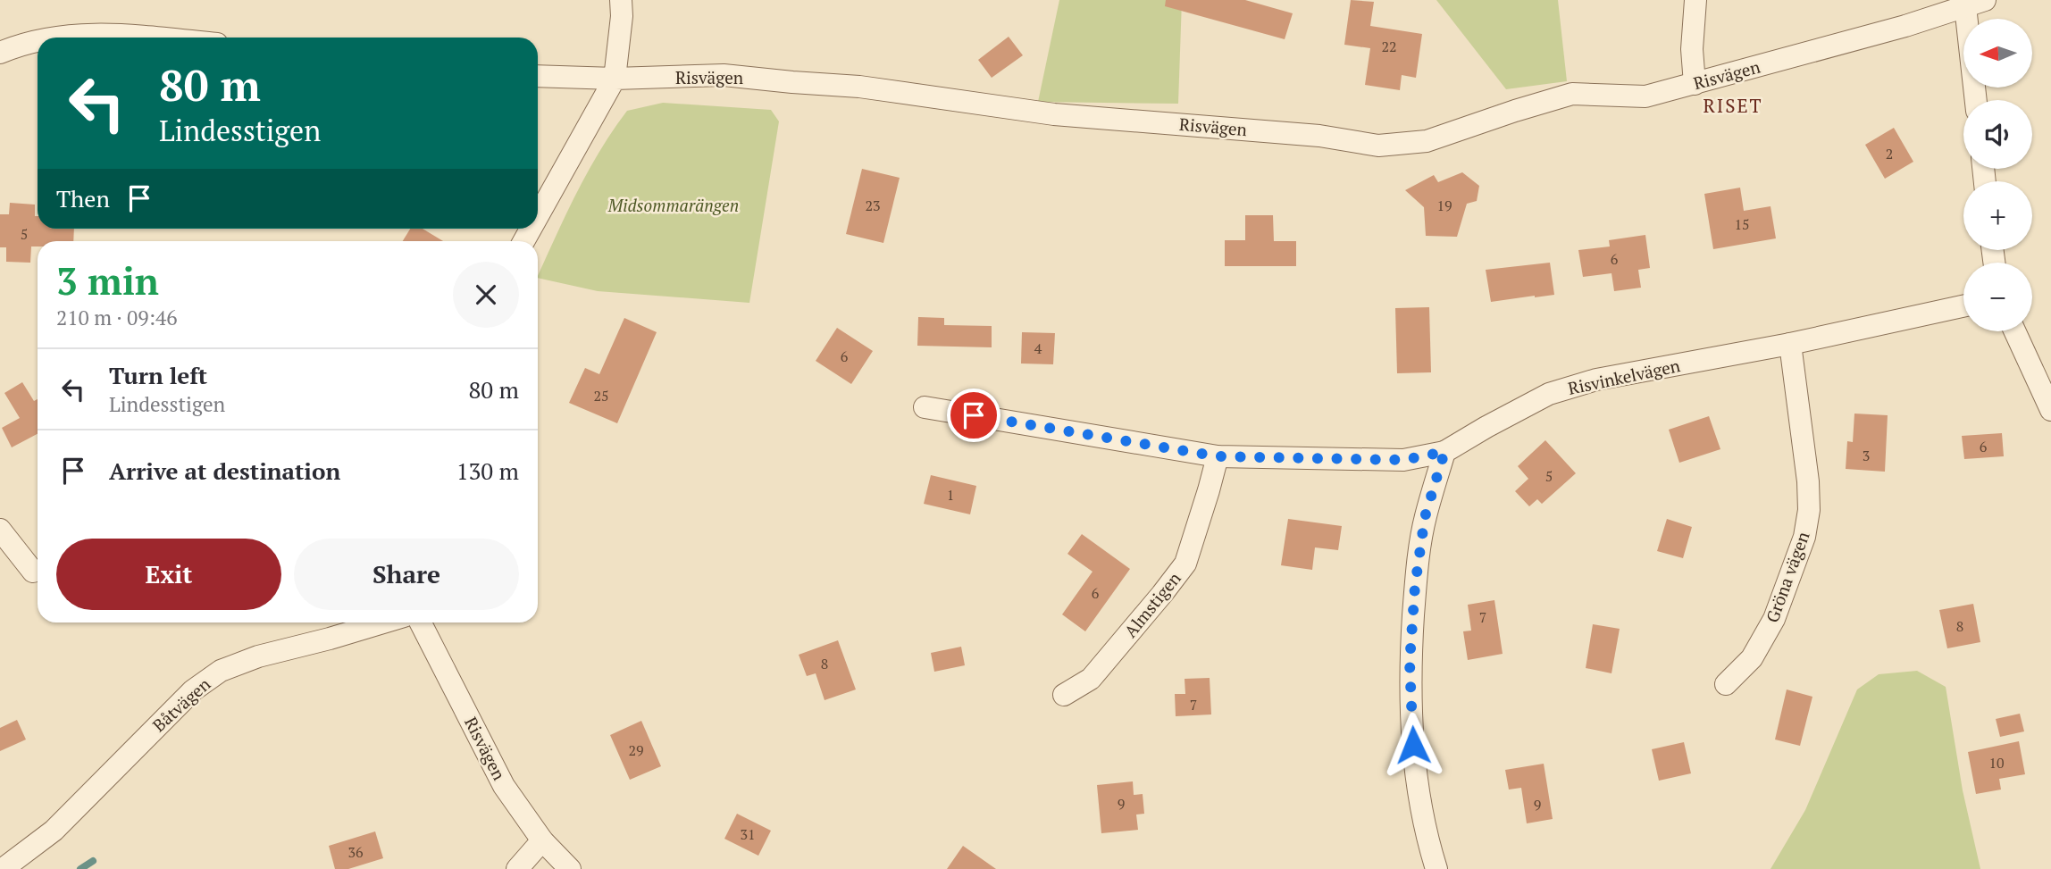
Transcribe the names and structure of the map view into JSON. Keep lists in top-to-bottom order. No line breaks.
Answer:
{"streets":{"street":["Risvägen","Risvinkelvägen","Gröna vägen","Almstigen","Båtvägen"]},"crossings":[["Risvinkelvägen","Gröna vägen"],["Risvinkelvägen","Almstigen"]],"districts":["RISET"],"parks":["Midsommarängen"],"house_numbers":["22","2","23","19","15","5","6","4","6","25","6","3","5","1","6","7","8","8","7","29","10","9","9","31","36"],"north":"left","page":{"map_buttons":["+","−"],"turn":["80 m","Lindesstigen"],"then":"Then","heading":["3 min","210 m · 09:46"],"list":[{"name":"Turn left","note":"Lindesstigen","value":"80 m"},{"name":"Arrive at destination","value":"130 m"}],"buttons":["Exit","Share"]}}
